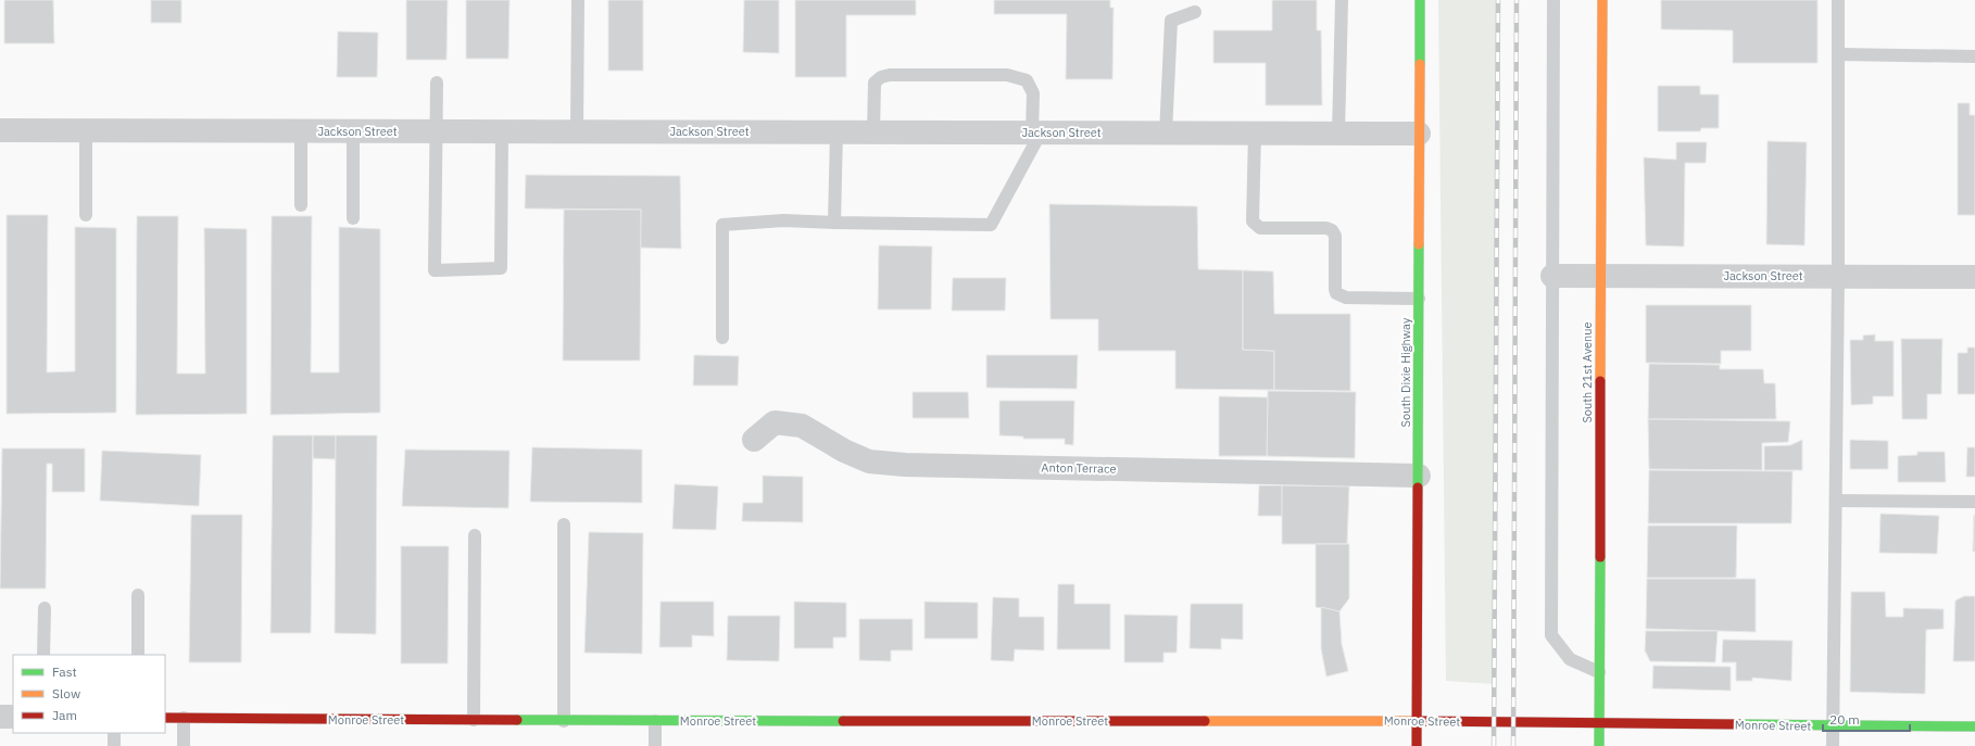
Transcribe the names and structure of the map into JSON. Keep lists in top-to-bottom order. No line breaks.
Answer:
{"streets":{"street":["Jackson Street","South Dixie Highway","South 21st Avenue","Anton Terrace","Monroe Street"]},"crossings":[["Jackson Street","South Dixie Highway"],["Jackson Street","South 21st Avenue"],["South Dixie Highway","Anton Terrace"],["South Dixie Highway","Monroe Street"],["South 21st Avenue","Monroe Street"]],"legend":["Fast","Slow","Jam"],"scale_bar":"20 m"}
